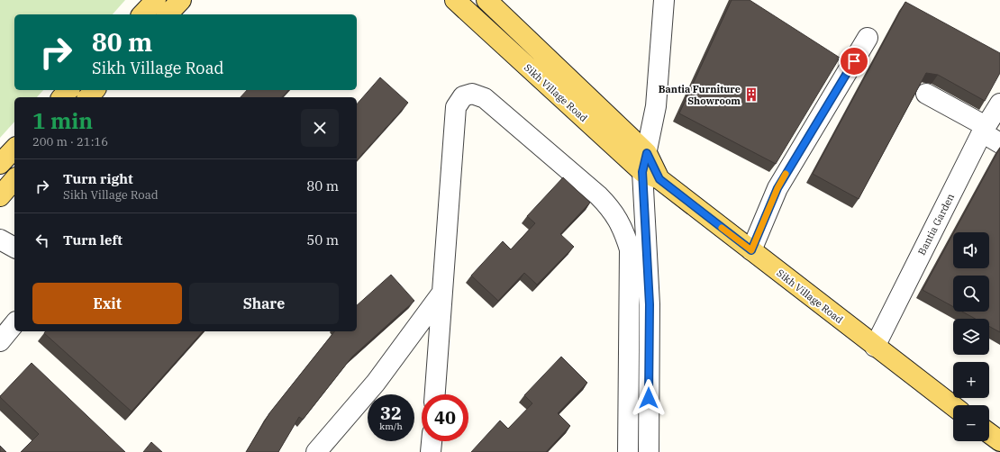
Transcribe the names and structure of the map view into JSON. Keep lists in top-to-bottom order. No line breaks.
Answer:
{"streets":{"main road":["Sikh Village Road"],"street":["Bantia Garden"]},"crossings":[["Sikh Village Road","Bantia Garden"]],"places":{"building":["Bantia Furniture Showroom"]},"page":{"turn":["80 m","Sikh Village Road"],"heading":["1 min","200 m · 21:16"],"list":[{"name":"Turn right","note":"Sikh Village Road","value":"80 m"},{"name":"Turn left","value":"50 m"}],"map_buttons":["+","−"],"buttons":["Exit","Share"],"speed":"32 km/h","limit":"40"}}
